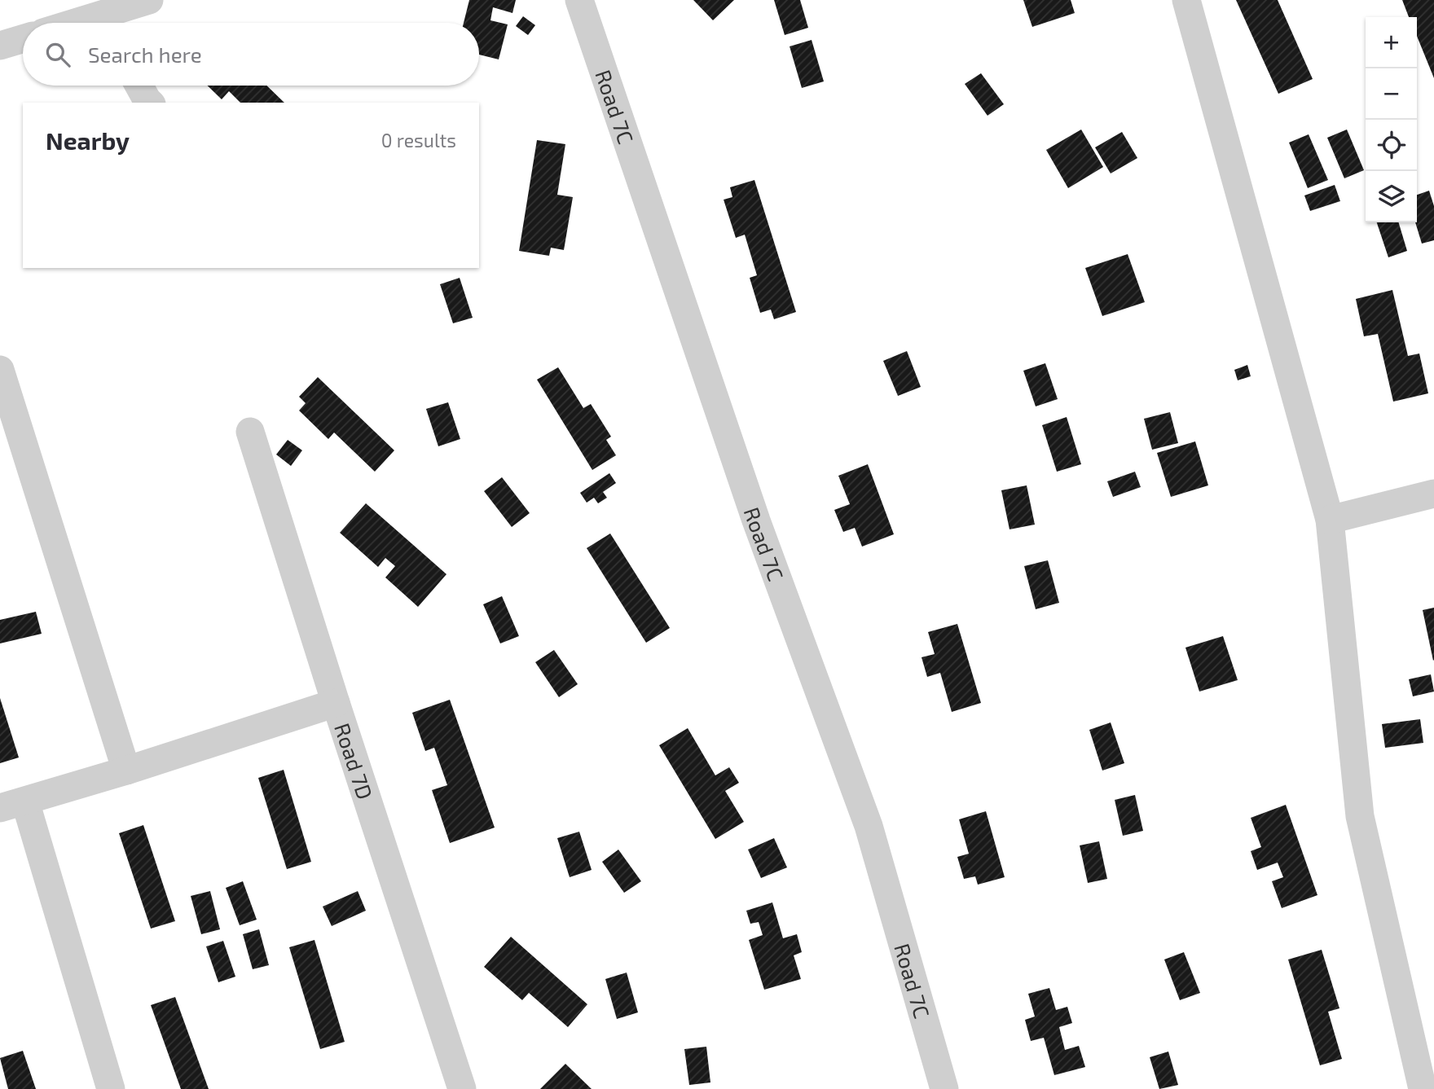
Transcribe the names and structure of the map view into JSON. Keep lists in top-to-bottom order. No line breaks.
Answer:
{"streets":{"street":["Road 7C","Road 7D"]},"page":{"map_buttons":["+","−"],"search":"Search here","heading":["Nearby","0 results"]}}
